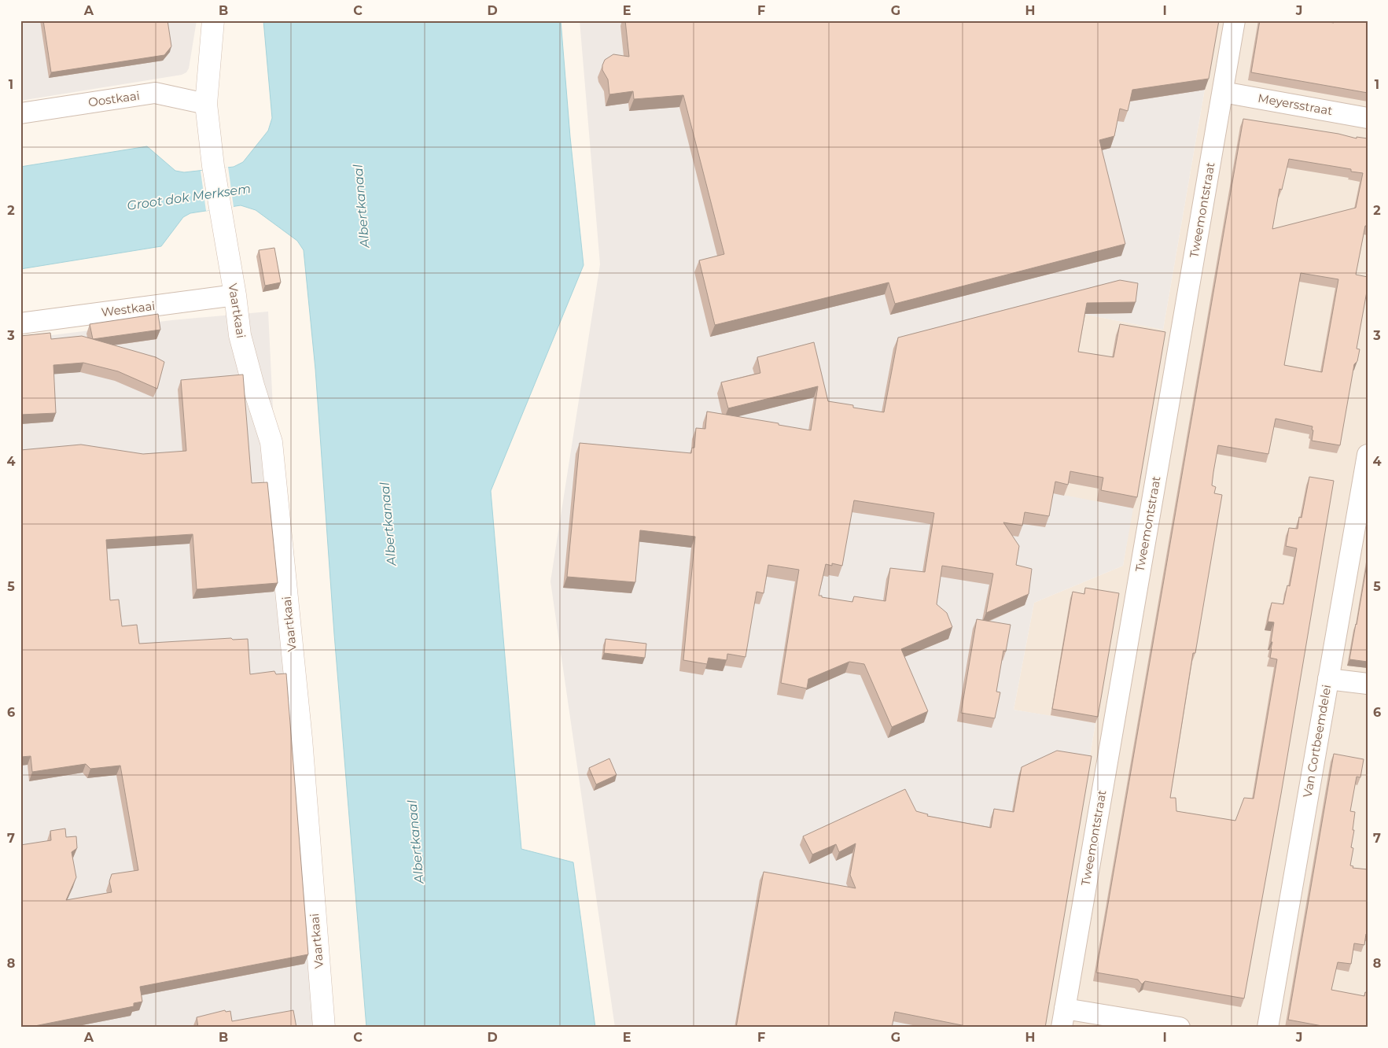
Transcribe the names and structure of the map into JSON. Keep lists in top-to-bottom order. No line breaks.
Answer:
{"streets":{"street":["Oostkaai","Meyersstraat","Tweemontstraat","Westkaai","Vaartkaai","Van Cortbeemdelei"]},"crossings":[["Oostkaai","Vaartkaai"],["Meyersstraat","Tweemontstraat"],["Westkaai","Vaartkaai"]],"water":["Groot dok Merksem","Albertkanaal"],"grid":{"columns":["A","B","C","D","E","F","G","H","I","J"],"rows":["1","2","3","4","5","6","7","8"]}}
